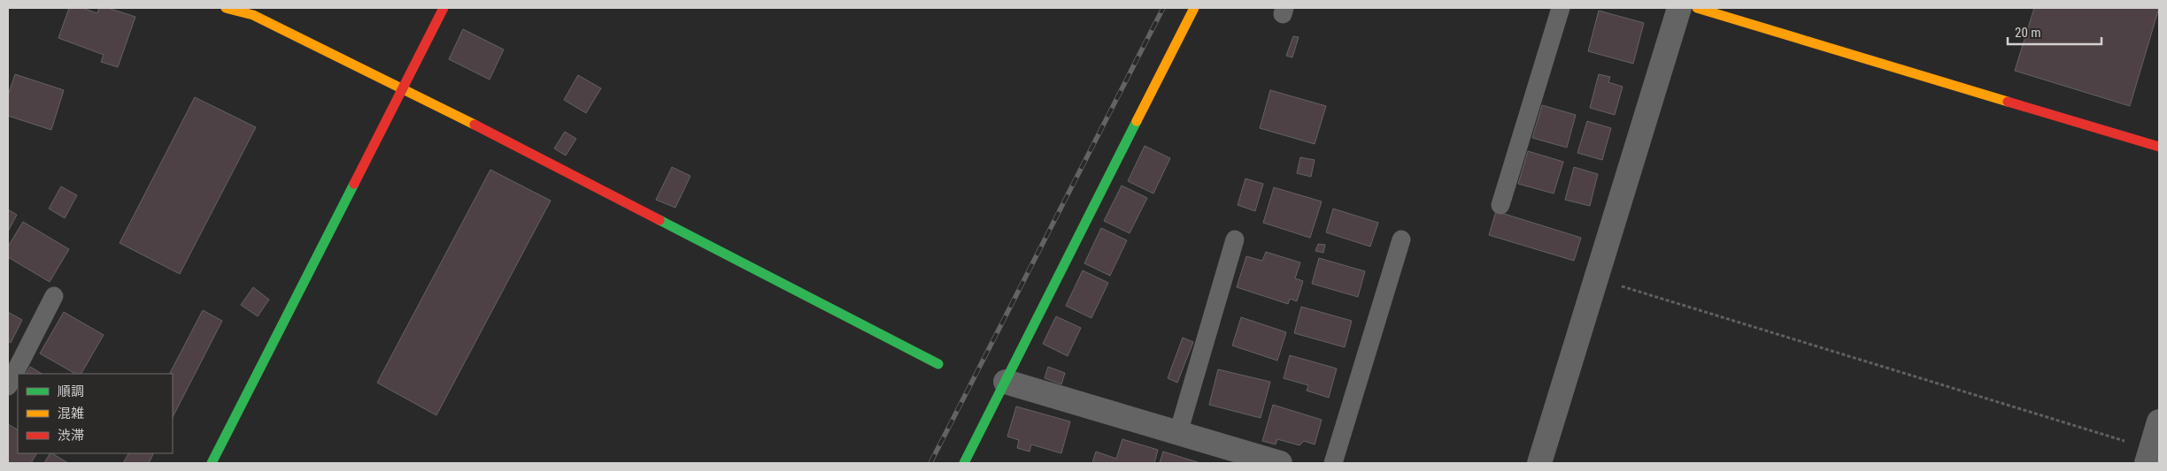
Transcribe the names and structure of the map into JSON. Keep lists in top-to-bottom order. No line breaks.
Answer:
{"legend":["順調","混雑","渋滞"],"scale_bar":"20 m"}
